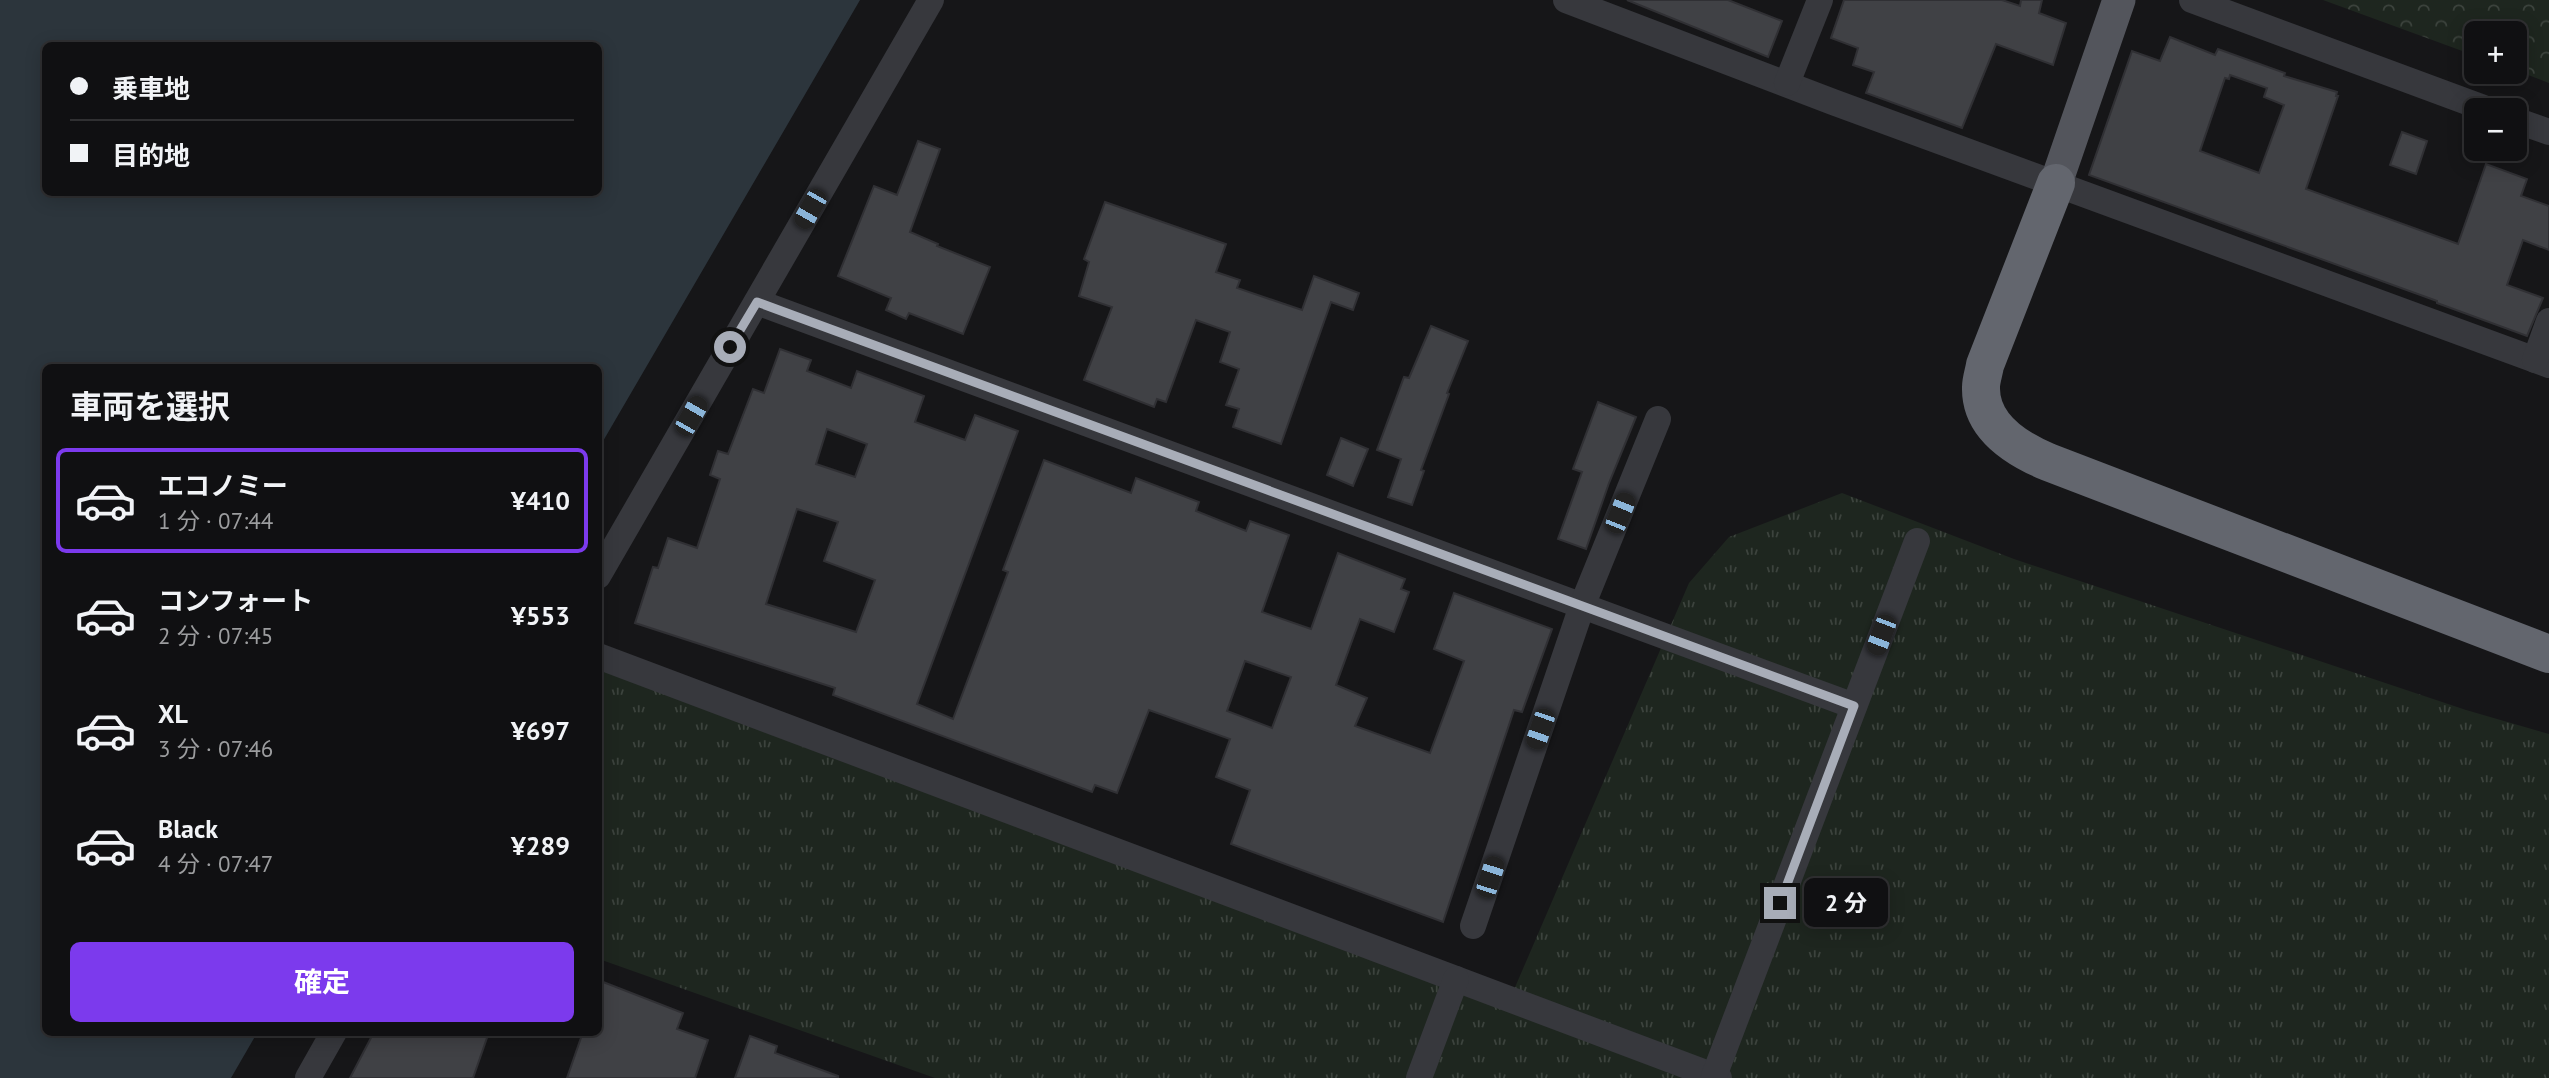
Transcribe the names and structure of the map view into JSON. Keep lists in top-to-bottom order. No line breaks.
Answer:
{"page":{"map_buttons":["+","−"],"banner":["乗車地","目的地"],"heading":"車両を選択","list":[{"name":"エコノミー","note":"1 分 · 07:44","value":"¥410"},{"name":"コンフォート","note":"2 分 · 07:45","value":"¥553"},{"name":"XL","note":"3 分 · 07:46","value":"¥697"},{"name":"Black","note":"4 分 · 07:47","value":"¥289"}],"bubble":"2 分","buttons":"確定"}}
